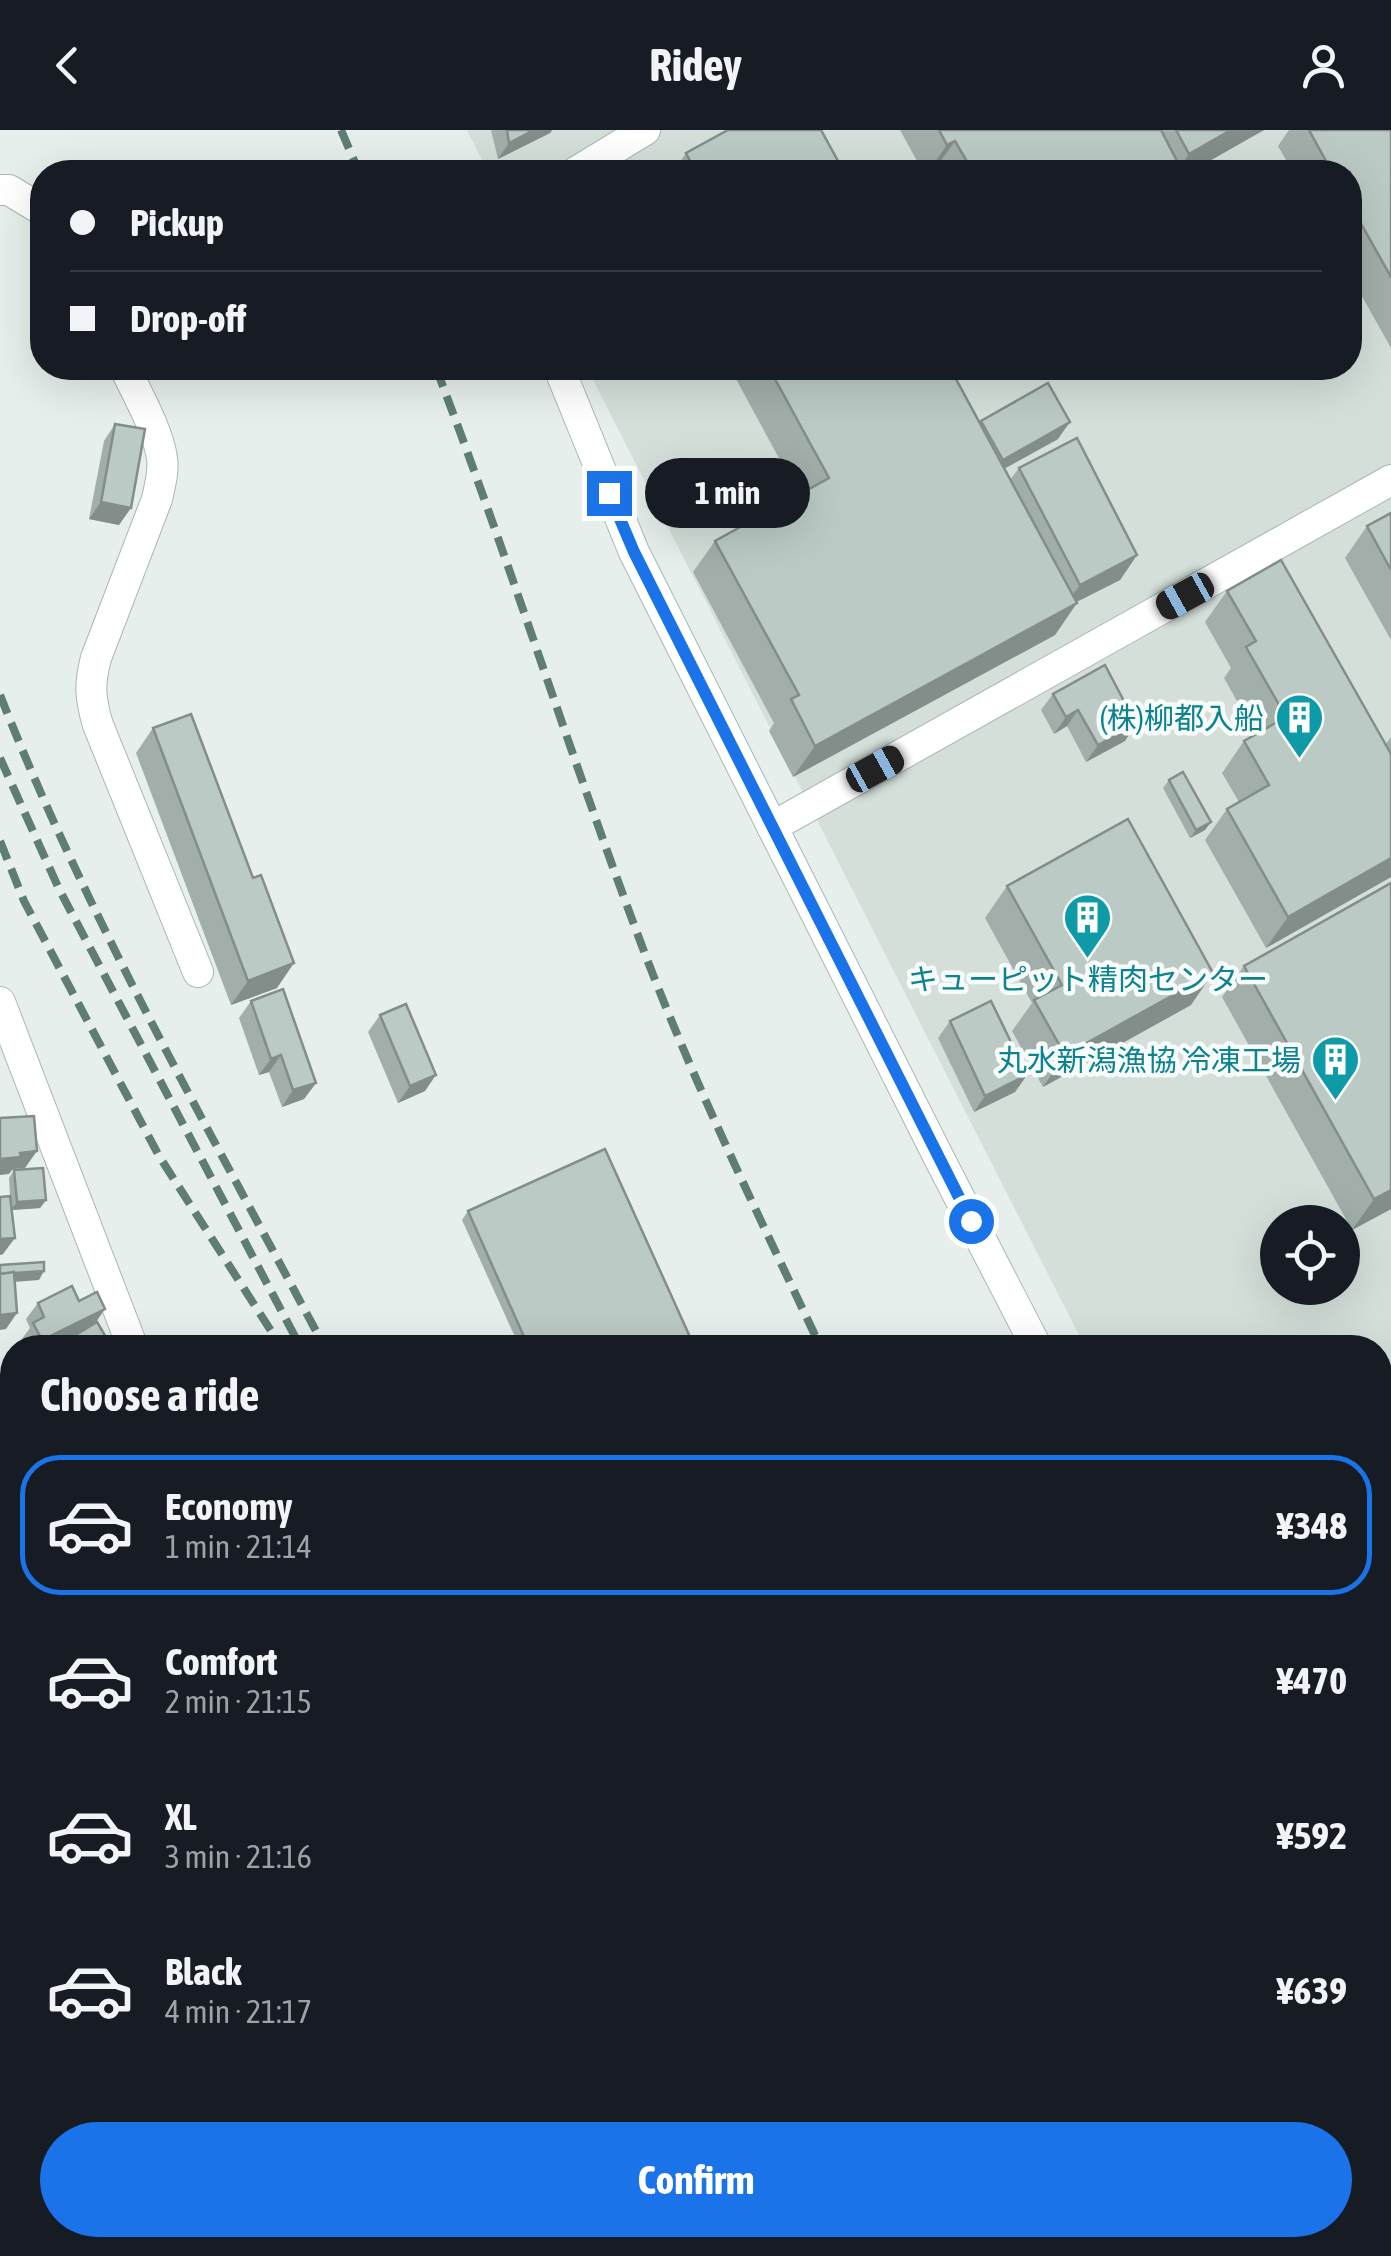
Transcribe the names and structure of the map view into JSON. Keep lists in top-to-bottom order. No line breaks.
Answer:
{"places":{"building":["(株)柳都入船","キューピット精肉センター","丸水新潟漁協 冷凍工場"]},"page":{"header":"Ridey","banner":["Pickup","Drop-off"],"bubble":"1 min","heading":"Choose a ride","list":[{"name":"Economy","note":"1 min · 21:14","value":"¥348"},{"name":"Comfort","note":"2 min · 21:15","value":"¥470"},{"name":"XL","note":"3 min · 21:16","value":"¥592"},{"name":"Black","note":"4 min · 21:17","value":"¥639"}],"buttons":"Confirm"}}
